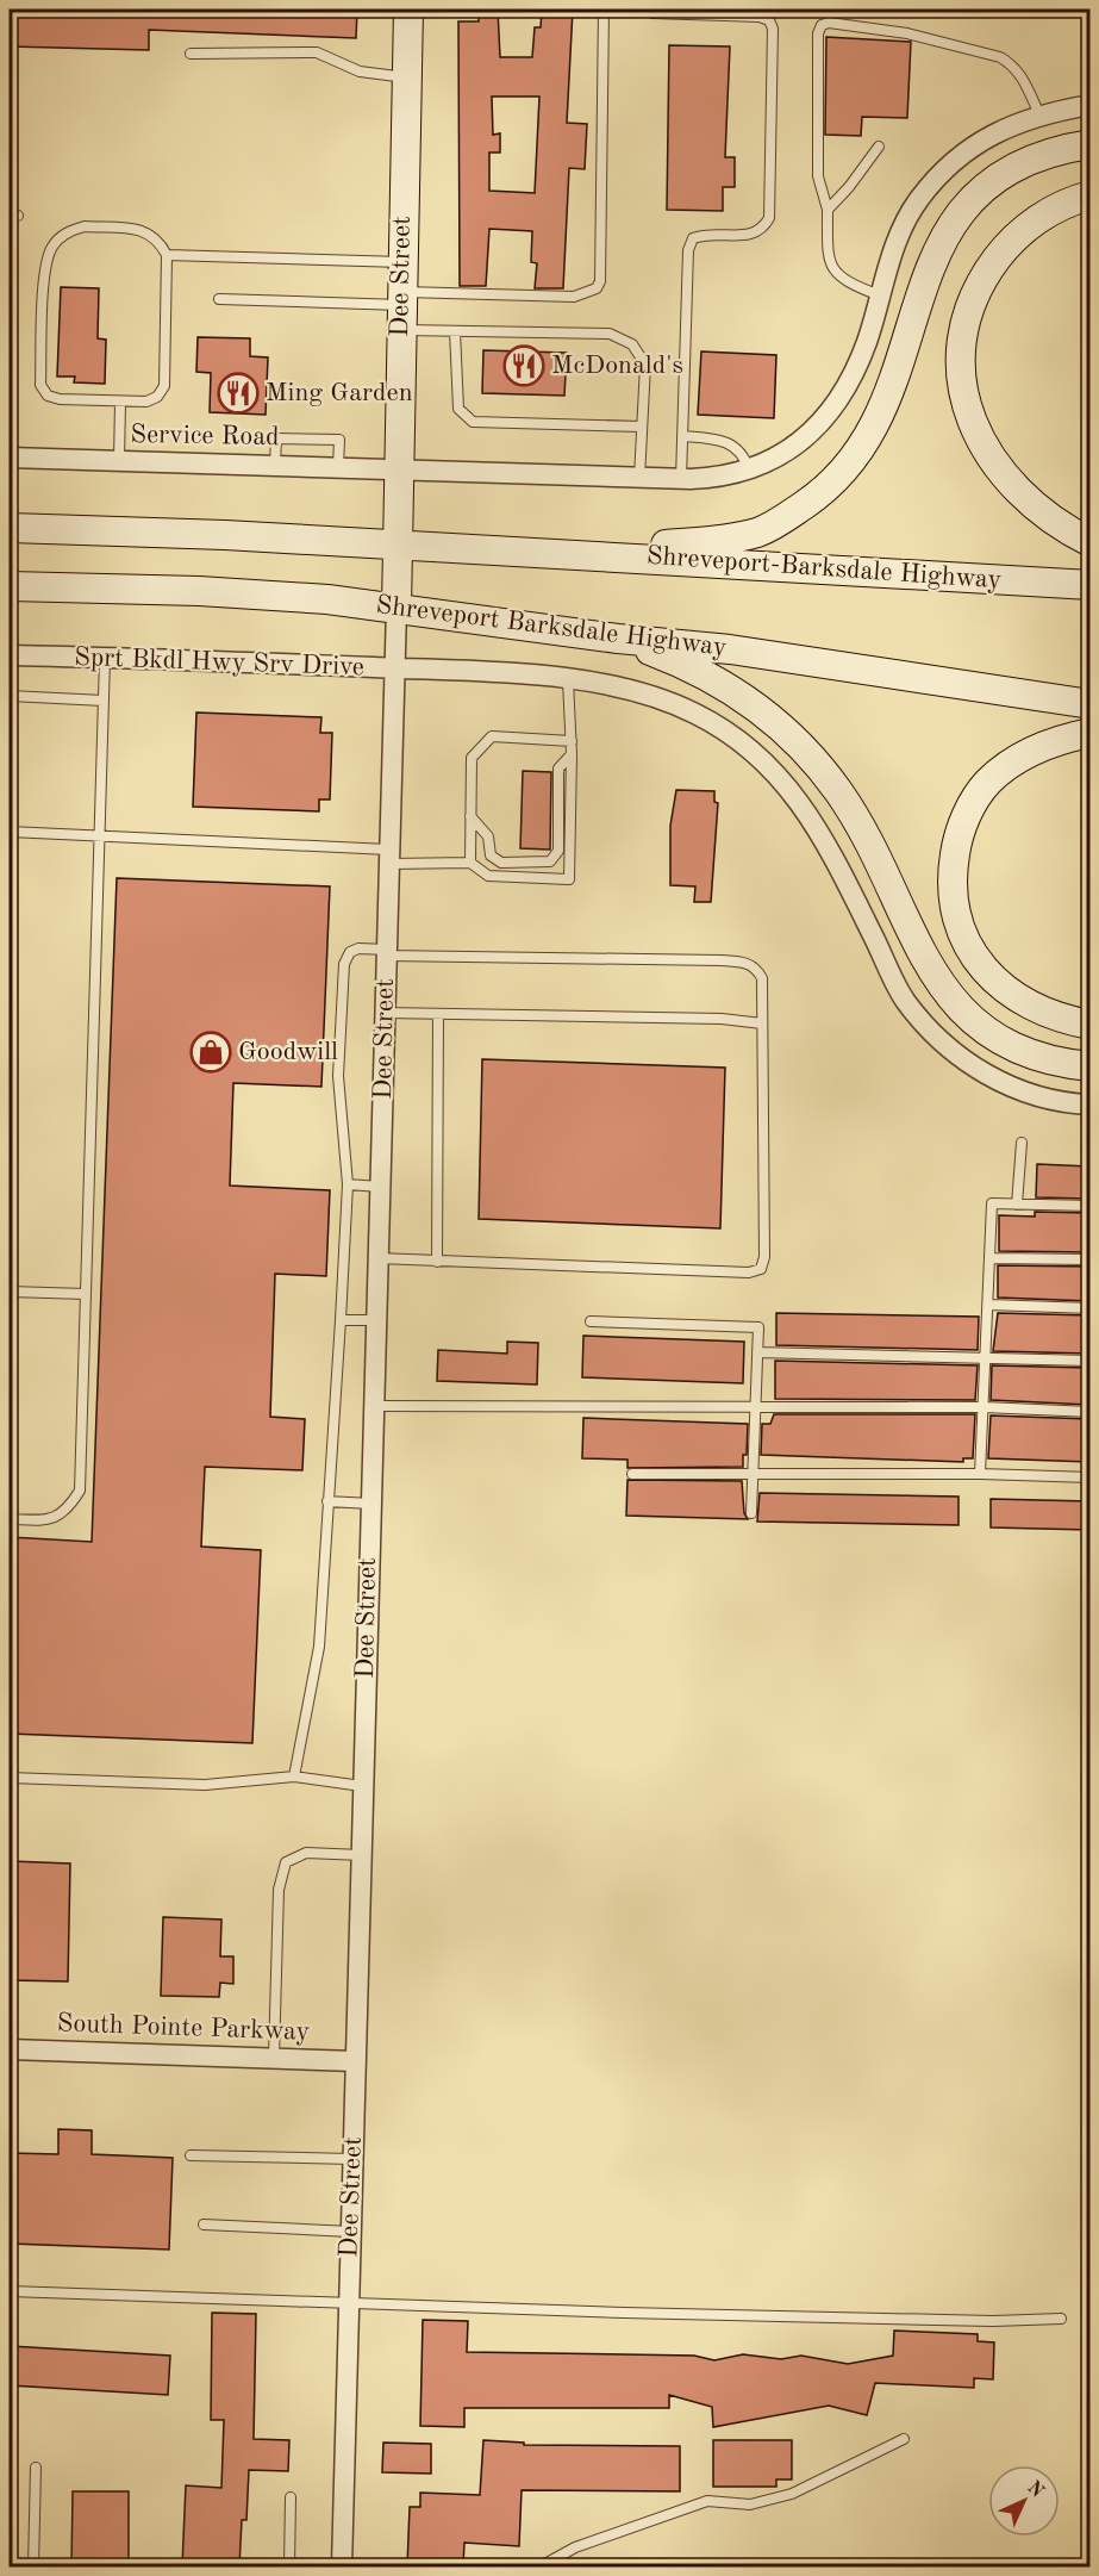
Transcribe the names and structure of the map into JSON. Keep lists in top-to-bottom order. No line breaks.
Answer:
{"streets":{"main road":["Dee Street","Shreveport-Barksdale Highway","Shreveport Barksdale Highway","Sprt Bkdl Hwy Srv Drive"],"street":["Service Road","South Pointe Parkway"]},"crossings":[["Dee Street","Service Road"],["Dee Street","Sprt Bkdl Hwy Srv Drive"],["Dee Street","South Pointe Parkway"],["Shreveport Barksdale Highway","Sprt Bkdl Hwy Srv Drive"]],"places":{"restaurant":["McDonald's","Ming Garden"],"shop":["Goodwill"]},"north":"top right"}
